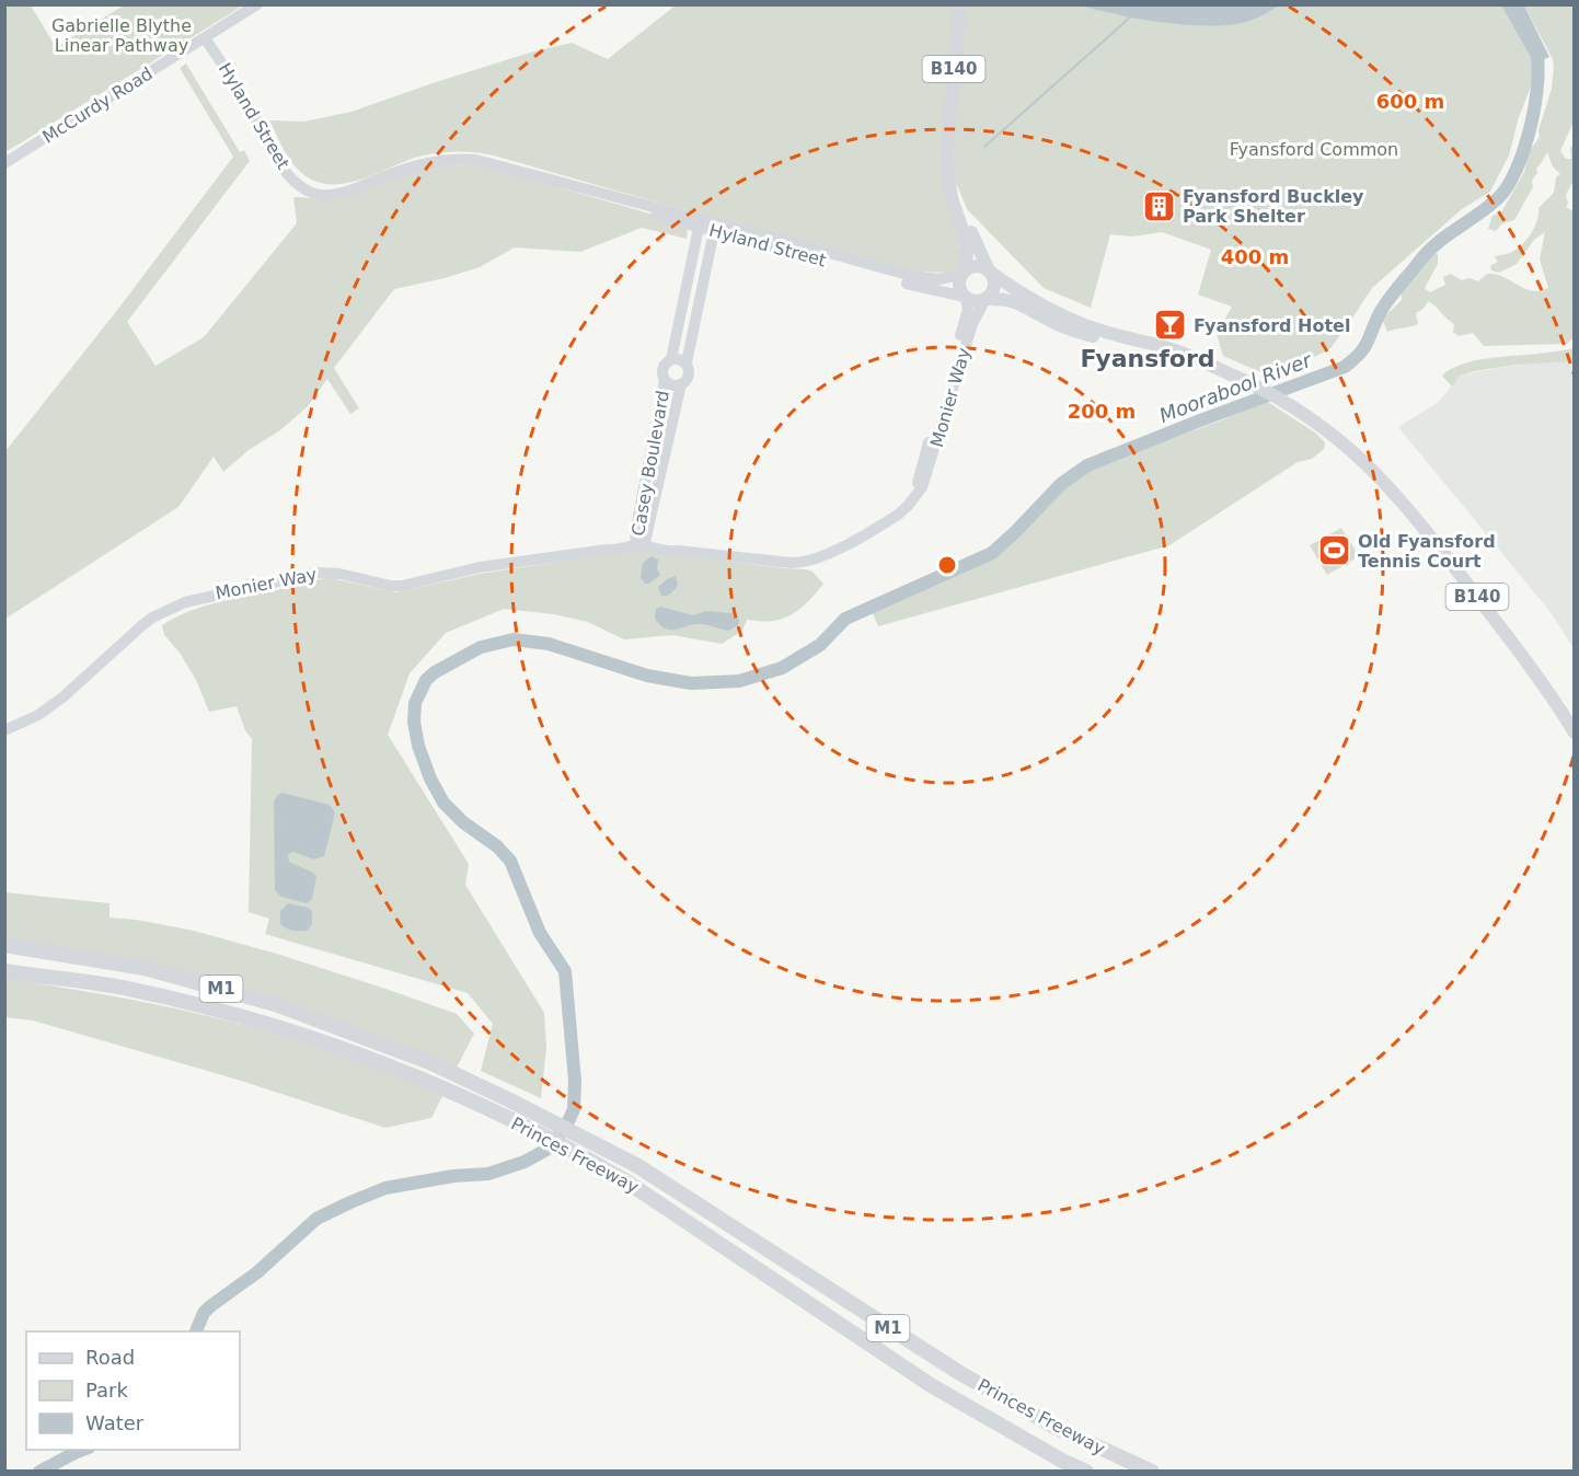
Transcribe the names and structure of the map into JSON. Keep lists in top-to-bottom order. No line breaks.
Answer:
{"streets":{"highway":["M1","Princes Freeway"],"main road":["B140"],"street":["McCurdy Road","Hyland Street","Monier Way","Casey Boulevard"]},"crossings":[["B140","Hyland Street"],["B140","Monier Way"],["McCurdy Road","Hyland Street"],["Hyland Street","Monier Way"],["Monier Way","Casey Boulevard"]],"districts":["Fyansford"],"water":["Moorabool River"],"parks":["Gabrielle Blythe Linear Pathway","Fyansford Common"],"places":{"building":["Fyansford Buckley Park Shelter"],"bar":["Fyansford Hotel"],"sports":["Old Fyansford Tennis Court"]},"legend":["Road","Park","Water"],"rings":["600 m","400 m","200 m"]}
